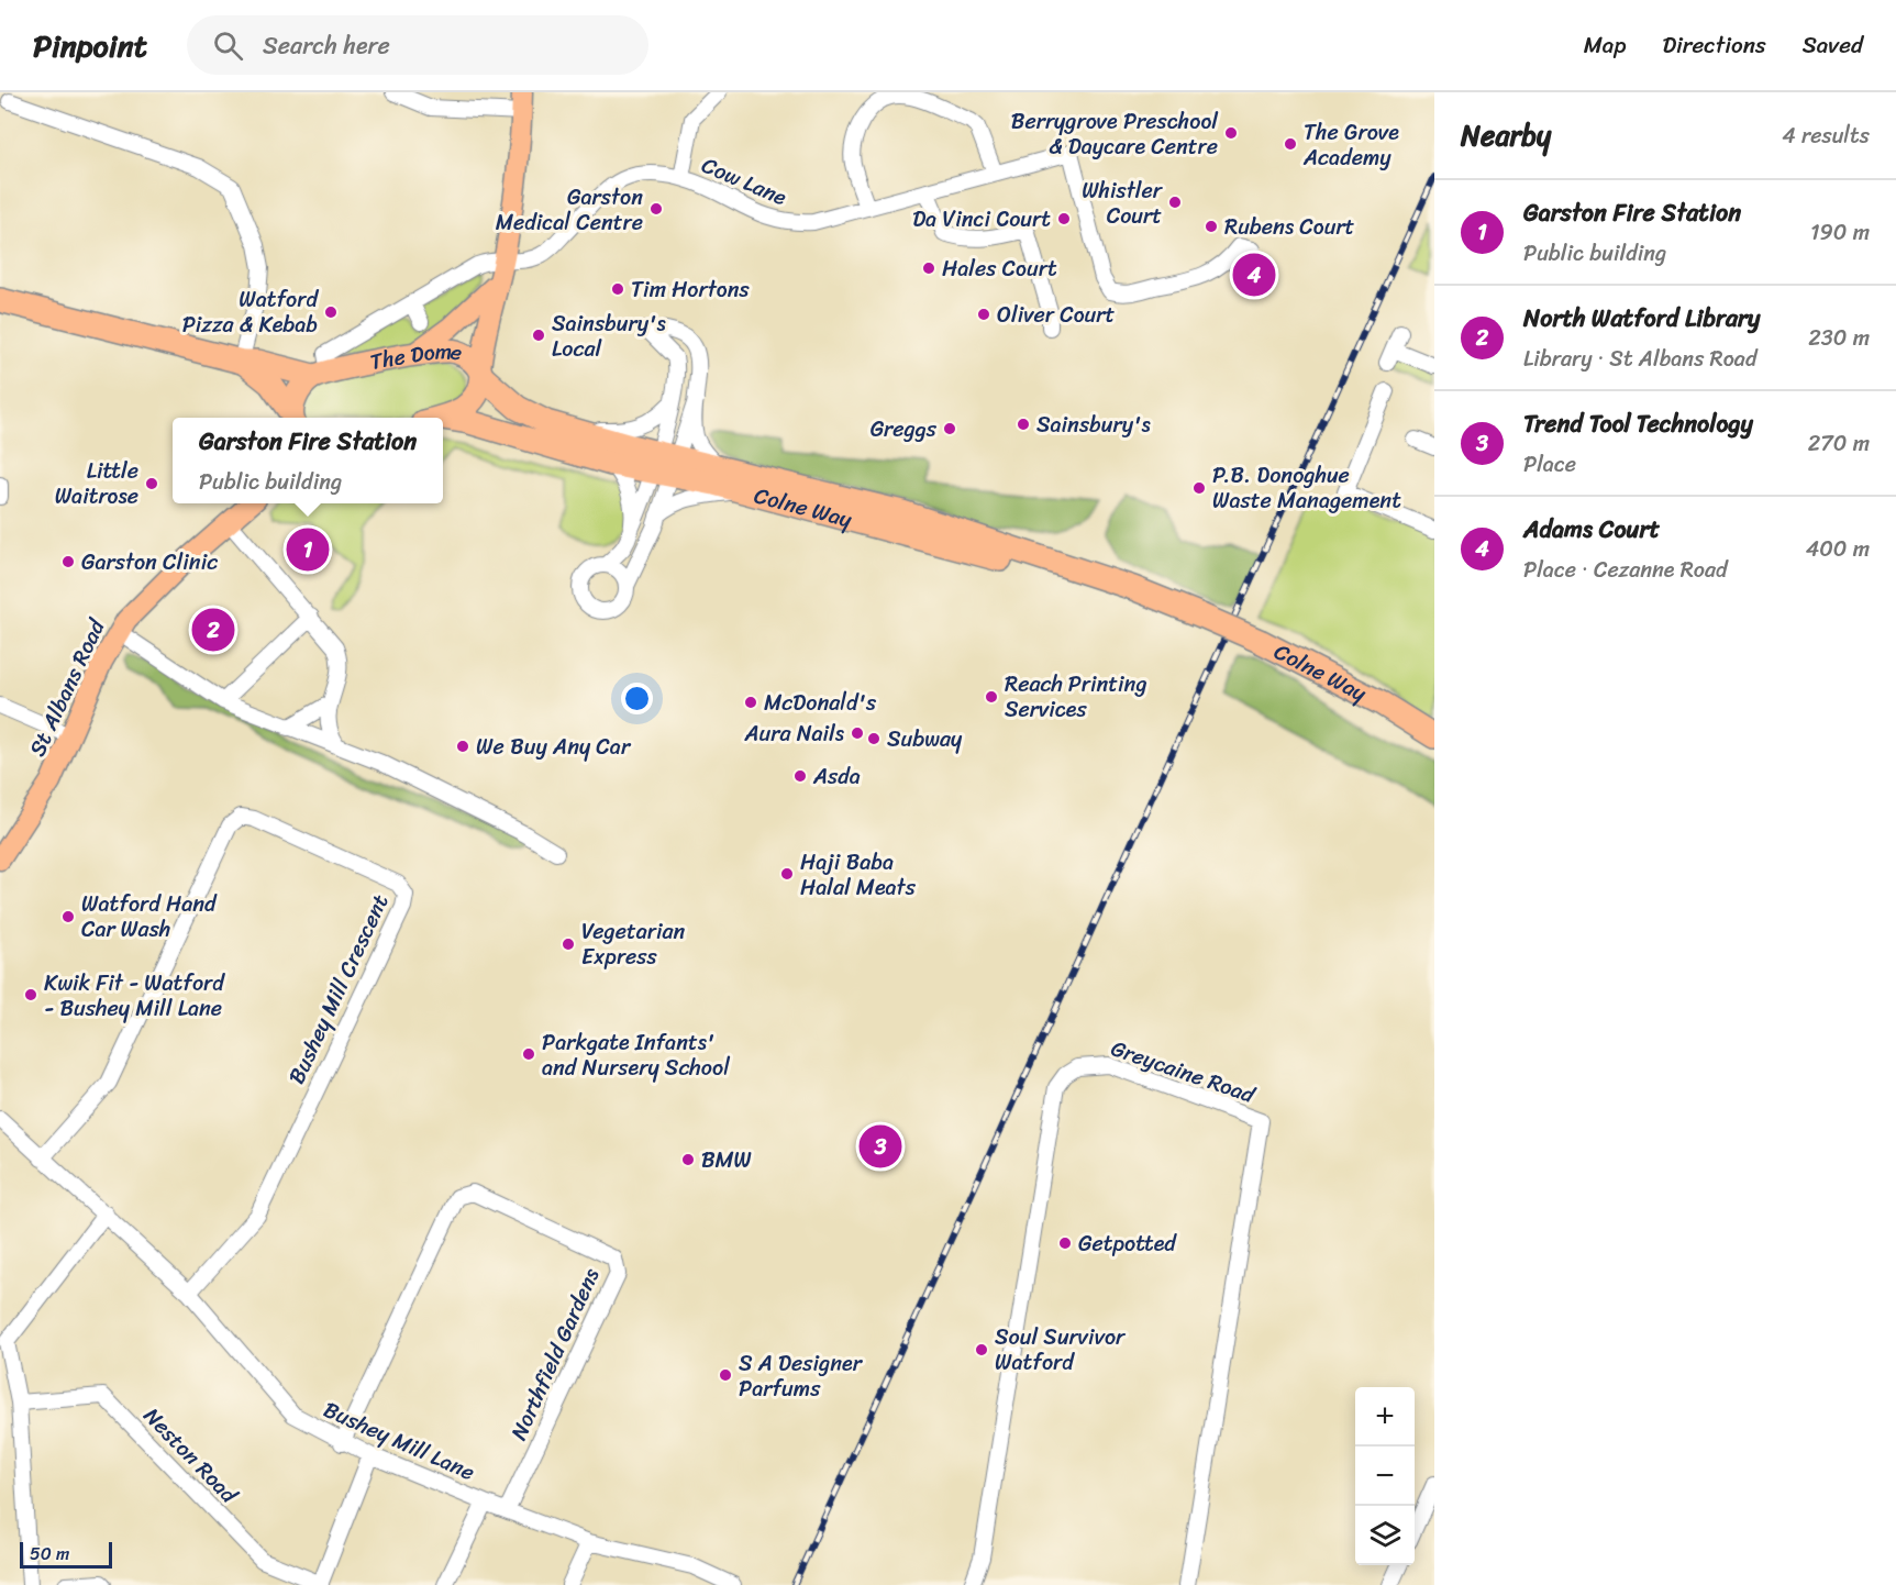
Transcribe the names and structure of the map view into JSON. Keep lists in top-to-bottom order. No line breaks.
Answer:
{"streets":{"highway":["The Dome","Colne Way"],"main road":["St Albans Road"],"street":["Cow Lane","Bushey Mill Crescent","Greycaine Road","Northfield Gardens","Bushey Mill Lane","Neston Road"]},"crossings":[["The Dome","Colne Way"],["Bushey Mill Crescent","Bushey Mill Lane"],["Northfield Gardens","Bushey Mill Lane"]],"places":["Berrygrove Preschool & Daycare Centre","The Grove Academy","Whistler Court","Garston Medical Centre","Da Vinci Court","Rubens Court","Hales Court","Tim Hortons","Watford Pizza & Kebab","Oliver Court","Sainsbury's Local","Sainsbury's","Greggs","Little Waitrose","P.B. Donoghue Waste Management","Garston Clinic","Reach Printing Services","McDonald's","Aura Nails","Subway","We Buy Any Car","Asda","Haji Baba Halal Meats","Watford Hand Car Wash","Vegetarian Express","Kwik Fit - Watford - Bushey Mill Lane","Parkgate Infants' and Nursery School","BMW","Getpotted","Soul Survivor Watford","S A Designer Parfums"],"scale_bar":"50 m","page":{"header":"Pinpoint","search":"Search here","nav":["Map","Directions","Saved"],"heading":["Nearby","4 results"],"list":[{"mark":"1","name":"Garston Fire Station","note":"Public building","value":"190 m"},{"mark":"2","name":"North Watford Library","note":"Library · St Albans Road","value":"230 m"},{"mark":"3","name":"Trend Tool Technology","note":"Place","value":"270 m"},{"mark":"4","name":"Adams Court","note":"Place · Cezanne Road","value":"400 m"}],"pins":["4","1","2","3"],"popup":["Garston Fire Station","Public building"],"map_buttons":["+","−"],"scale":"50 m"}}
